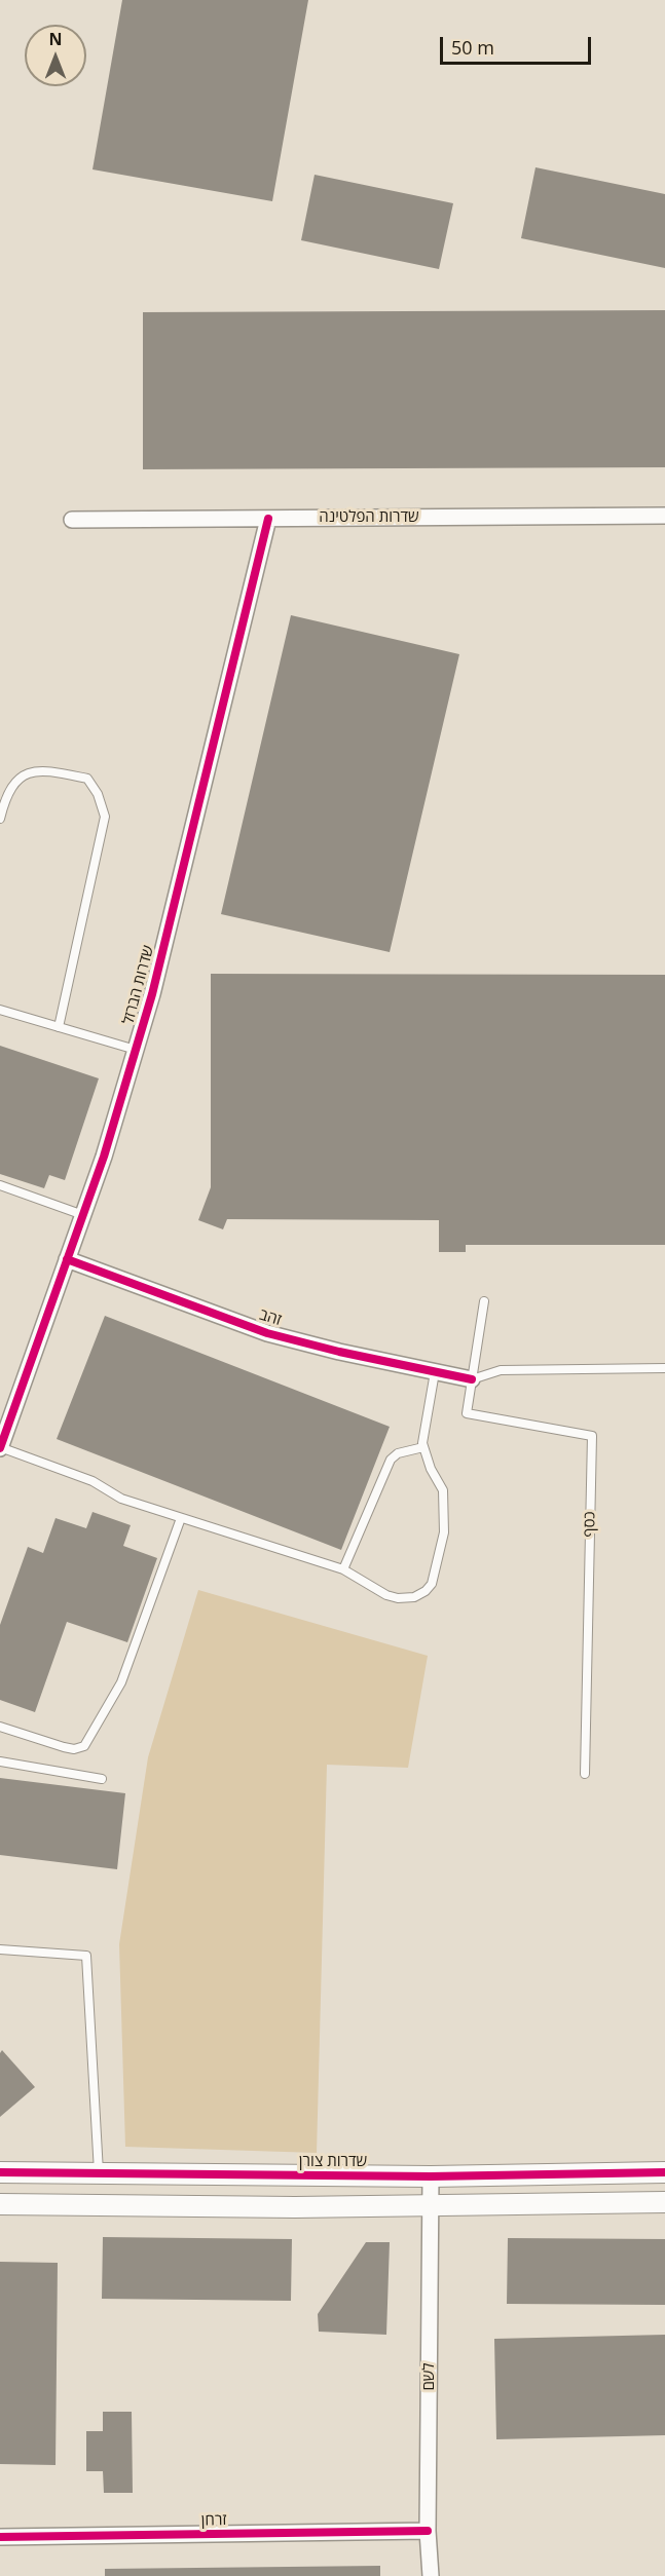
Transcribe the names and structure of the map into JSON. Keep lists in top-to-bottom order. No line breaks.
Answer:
{"streets":{"street":["שדרות הפלטינה","שדרות הברזל","זהב","שדרות צורן","לשם","זרחן"],"lane":["כסף"]},"crossings":[["שדרות הפלטינה","שדרות הברזל"],["שדרות הברזל","זהב"],["זהב","כסף"],["שדרות צורן","לשם"],["לשם","זרחן"]],"scale_bar":"50 m","north":"top"}
